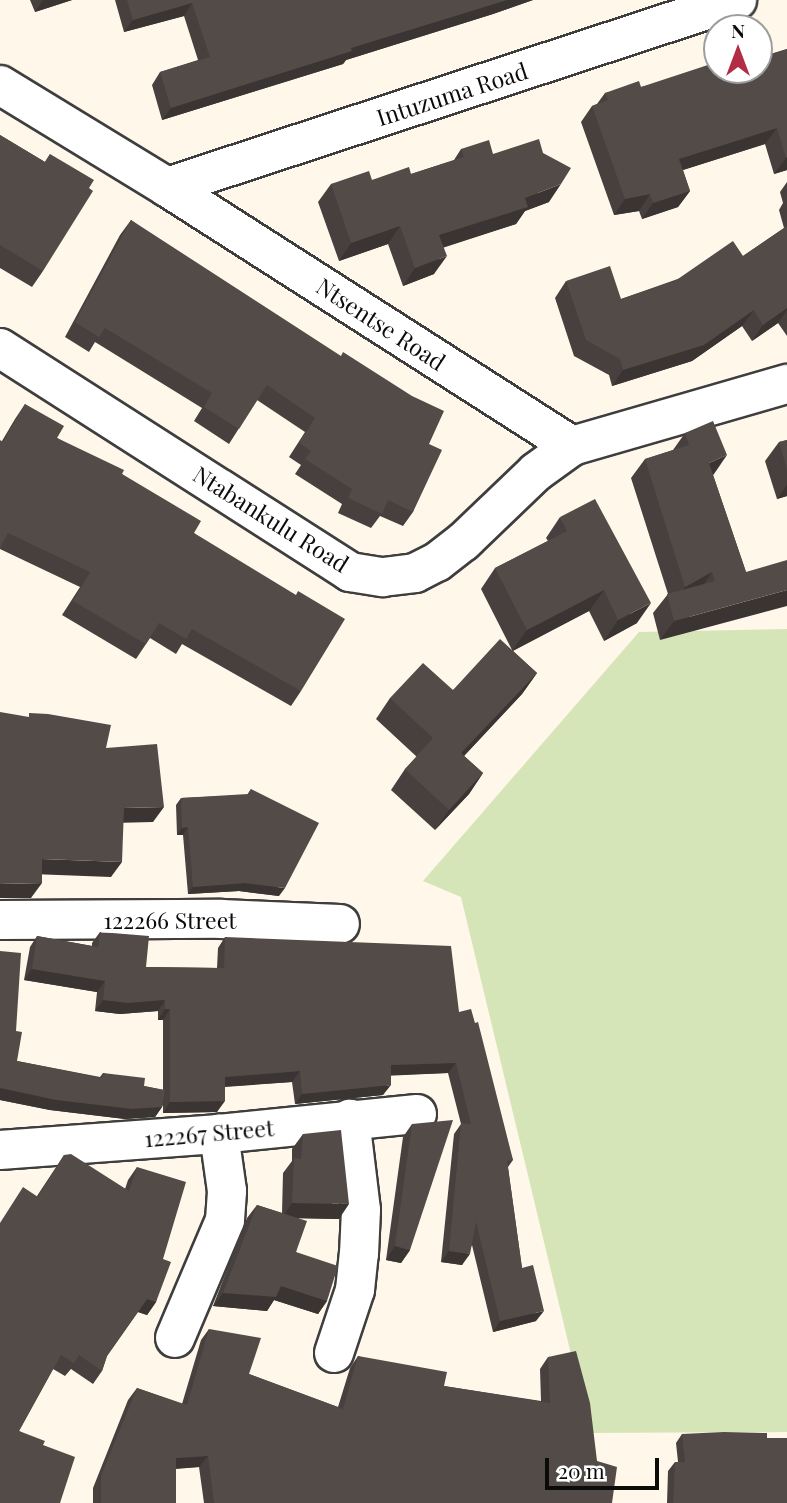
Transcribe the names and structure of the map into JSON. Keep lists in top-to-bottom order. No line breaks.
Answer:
{"streets":{"street":["Intuzuma Road","Ntsentse Road","Ntabankulu Road","122266 Street","122267 Street"]},"crossings":[["Intuzuma Road","Ntsentse Road"],["Ntsentse Road","Ntabankulu Road"]],"scale_bar":"20 m","north":"top"}
